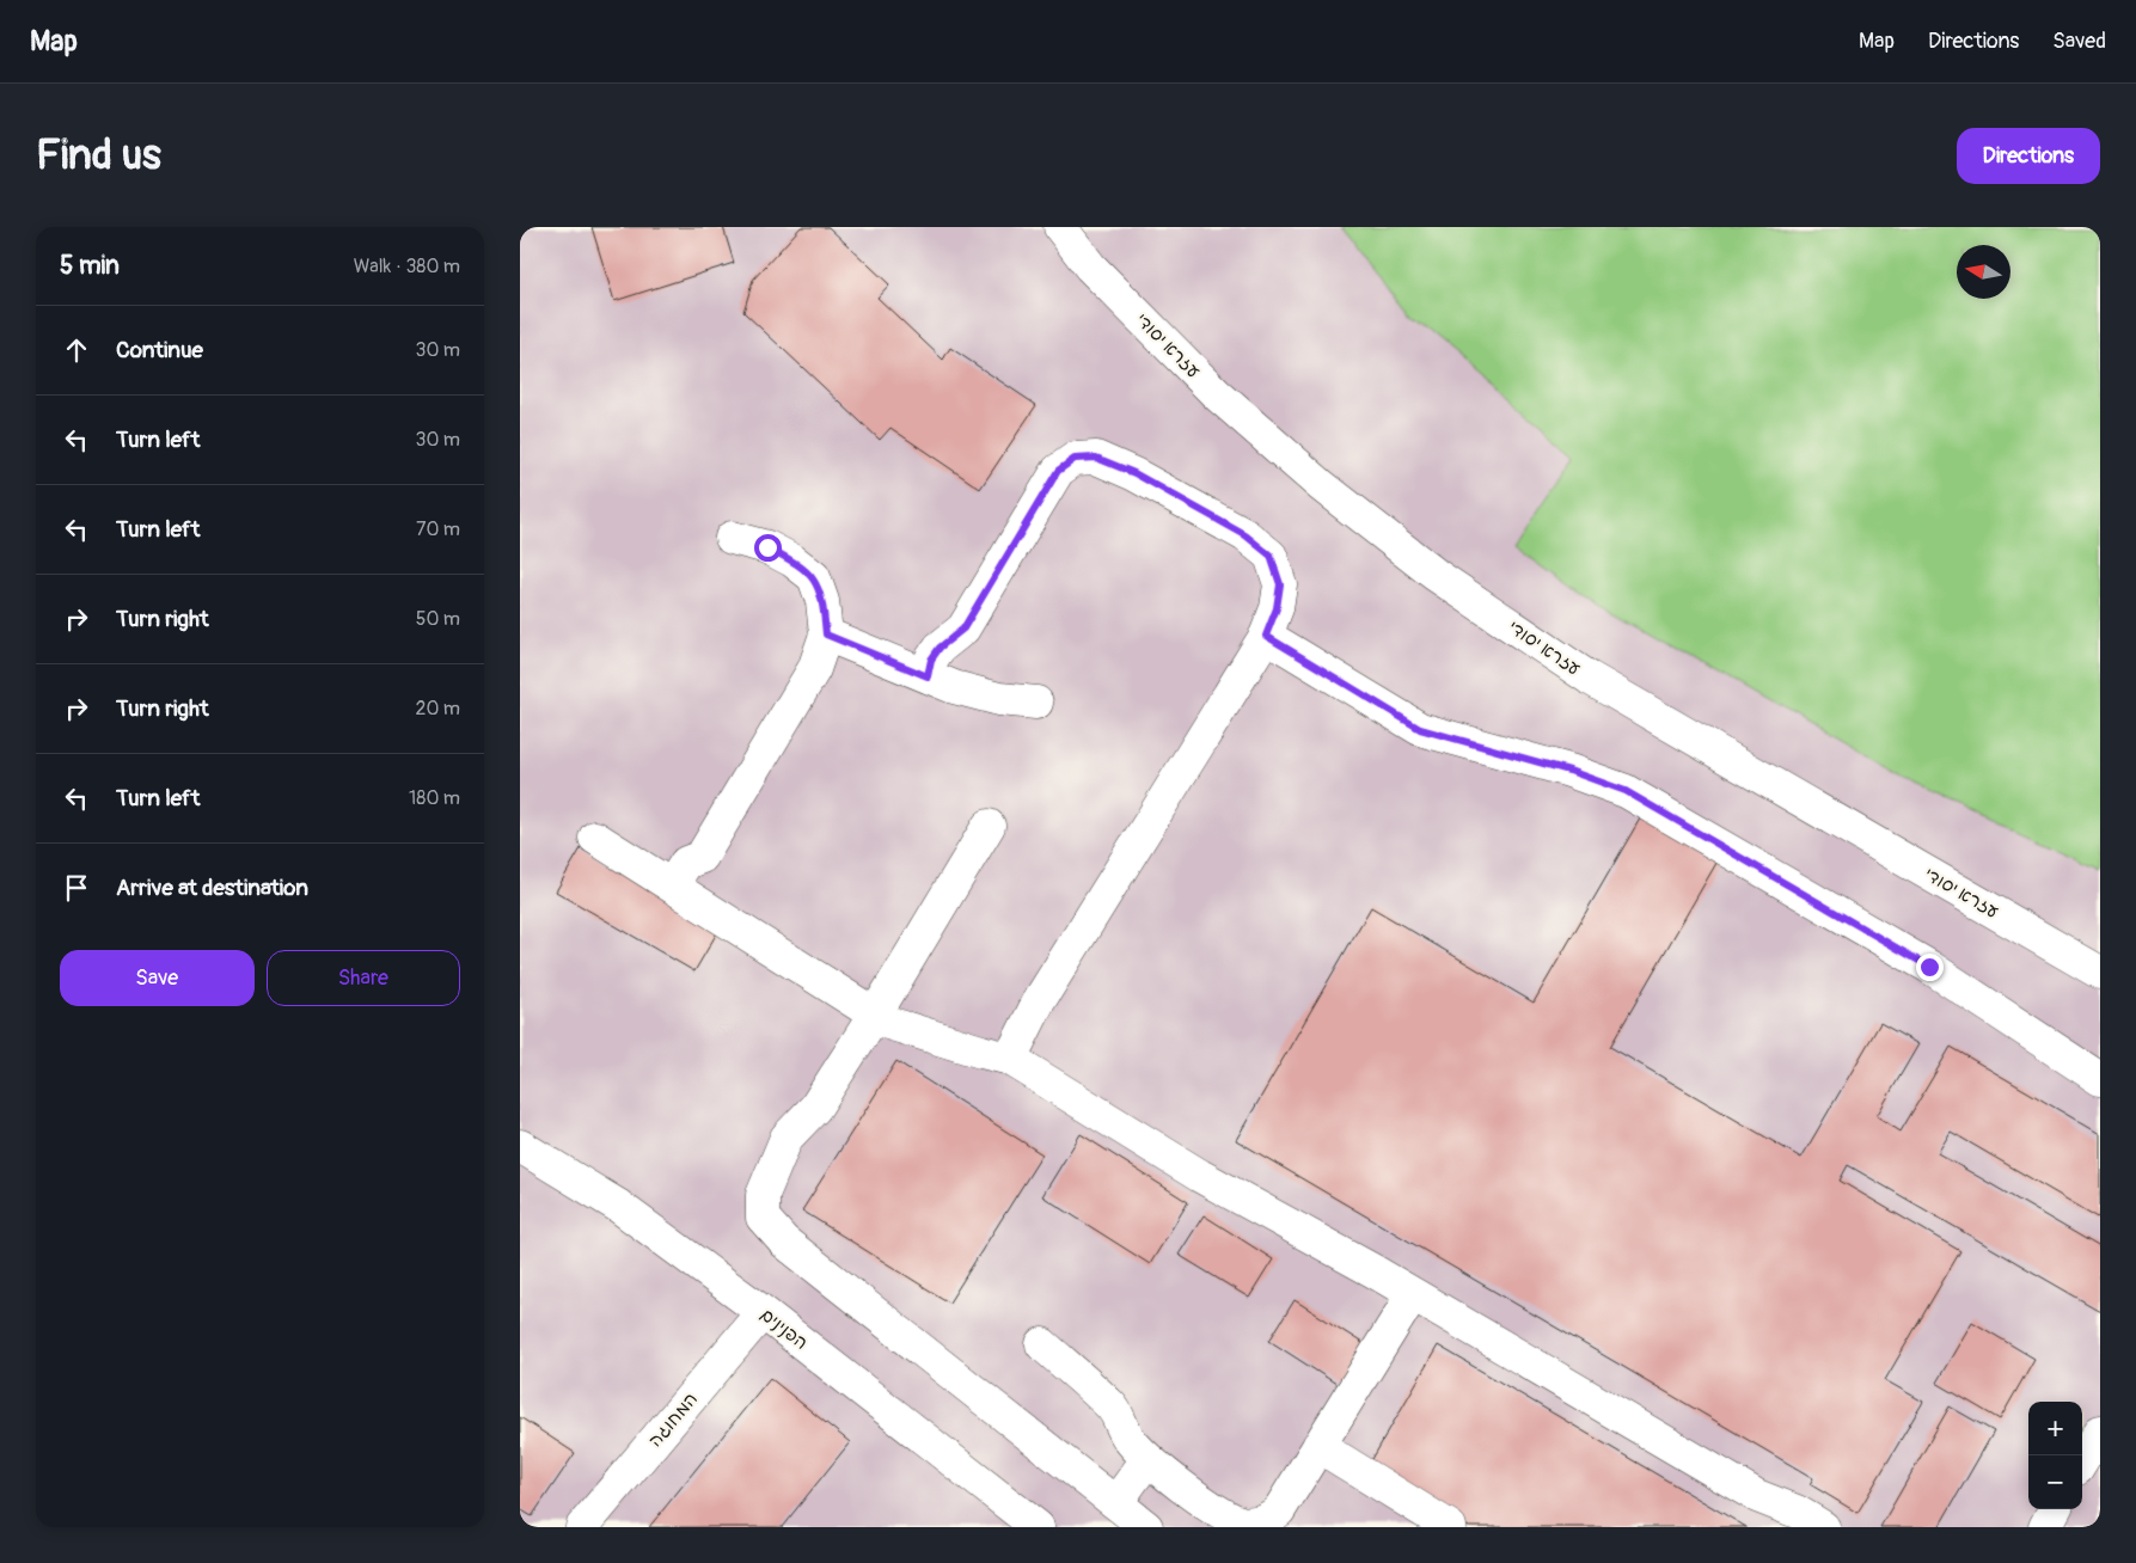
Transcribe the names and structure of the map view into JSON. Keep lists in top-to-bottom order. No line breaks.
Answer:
{"streets":{"street":["עזרא יסודי","הפנינים","המחוגה"]},"crossings":[["הפנינים","המחוגה"]],"north":"left","page":{"header":"Map","nav":["Map","Directions","Saved"],"buttons":["Directions",["Save","Share"]],"title":"Find us","heading":["5 min","Walk · 380 m"],"list":[["Continue","30 m"],["Turn left","30 m"],["Turn left","70 m"],["Turn right","50 m"],["Turn right","20 m"],["Turn left","180 m"],"Arrive at destination"],"map_buttons":["+","−"]}}
